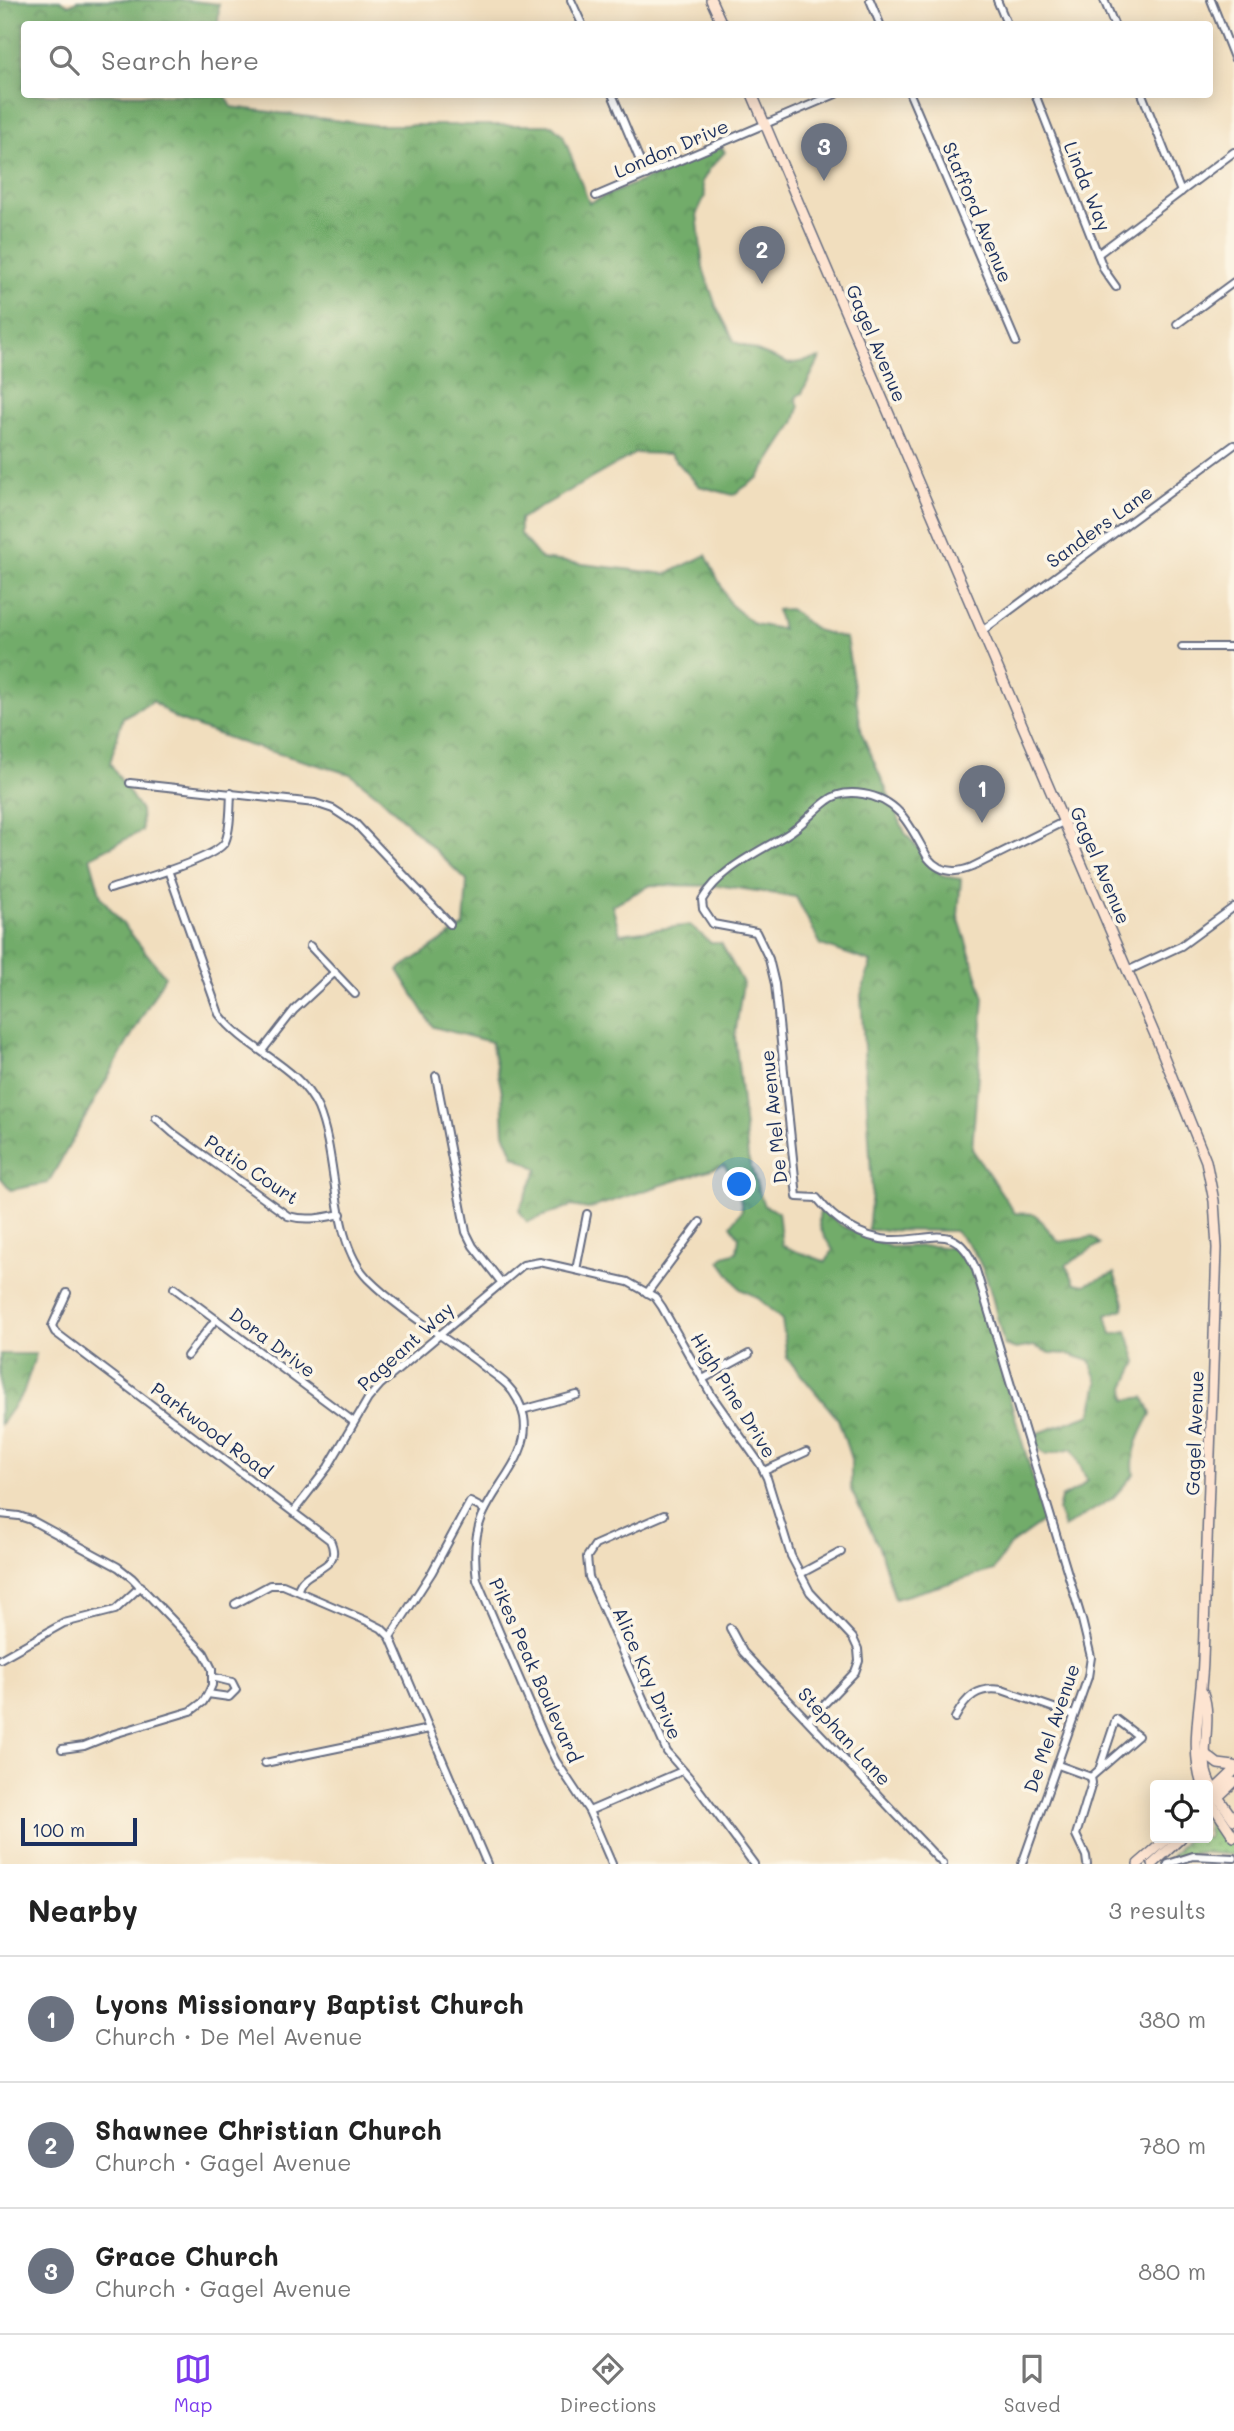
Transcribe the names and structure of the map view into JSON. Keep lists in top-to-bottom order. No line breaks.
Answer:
{"streets":{"street":["London Drive","Linda Way","Stafford Avenue","Gagel Avenue","Sanders Lane","De Mel Avenue","Patio Court","Dora Drive","Pageant Way","High Pine Drive","Parkwood Road","Pikes Peak Boulevard","Alice Kay Drive","Stephan Lane"]},"crossings":[["London Drive","Gagel Avenue"],["Gagel Avenue","Sanders Lane"],["Gagel Avenue","De Mel Avenue"],["Dora Drive","Pageant Way"],["Pageant Way","High Pine Drive"],["Pageant Way","Parkwood Road"],["High Pine Drive","Stephan Lane"]],"scale_bar":"100 m","page":{"search":"Search here","pins":["3","2","1"],"scale":"100 m","heading":["Nearby","3 results"],"list":[{"mark":"1","name":"Lyons Missionary Baptist Church","note":"Church · De Mel Avenue","value":"380 m"},{"mark":"2","name":"Shawnee Christian Church","note":"Church · Gagel Avenue","value":"780 m"},{"mark":"3","name":"Grace Church","note":"Church · Gagel Avenue","value":"880 m"}],"nav":["Map","Directions","Saved"]}}
